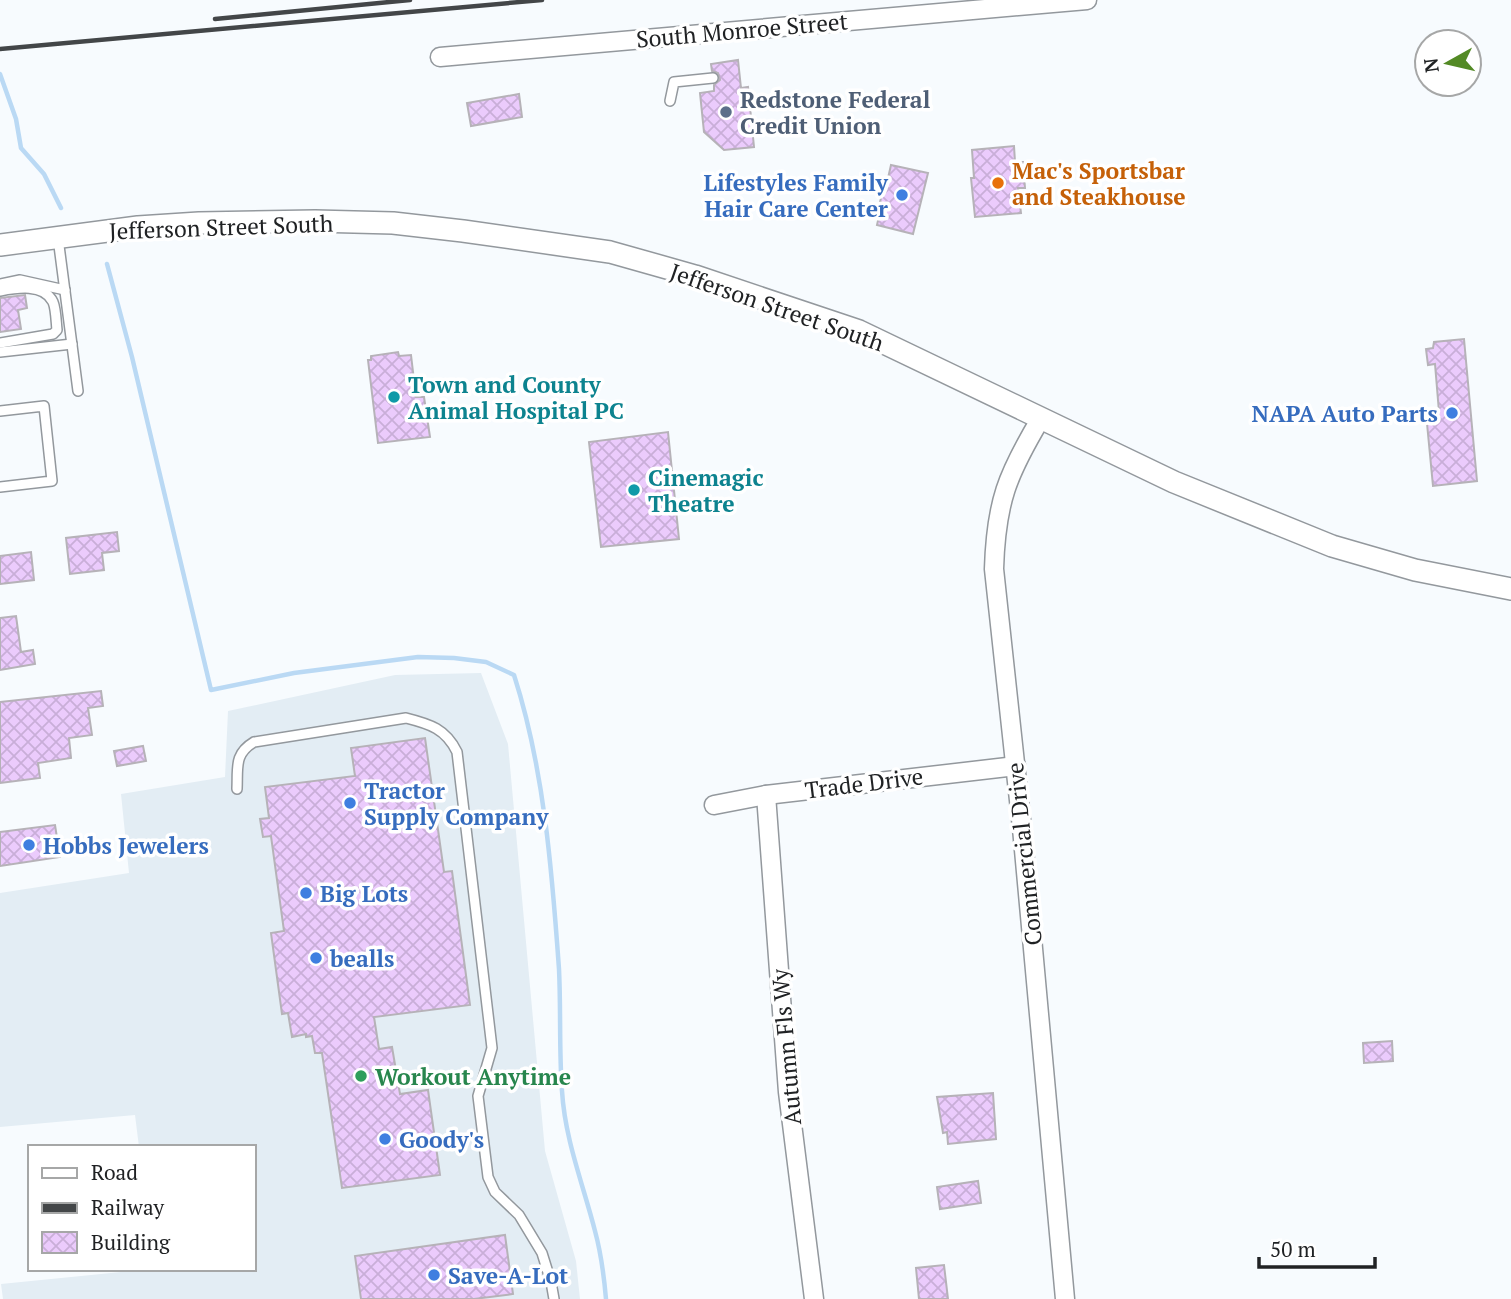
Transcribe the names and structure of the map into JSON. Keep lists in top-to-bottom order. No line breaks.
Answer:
{"streets":{"street":["South Monroe Street","Jefferson Street South","Trade Drive","Commercial Drive","Autumn Fls Wy"]},"crossings":[["Jefferson Street South","Commercial Drive"],["Trade Drive","Commercial Drive"],["Trade Drive","Autumn Fls Wy"]],"places":["Redstone Federal Credit Union","Mac's Sportsbar and Steakhouse","Lifestyles Family Hair Care Center","Town and County Animal Hospital PC","NAPA Auto Parts","Cinemagic Theatre","Tractor Supply Company","Hobbs Jewelers","Big Lots","bealls","Workout Anytime","Goody's","Save-A-Lot"],"legend":["Road","Railway","Building"],"scale_bar":"50 m","north":"left"}
